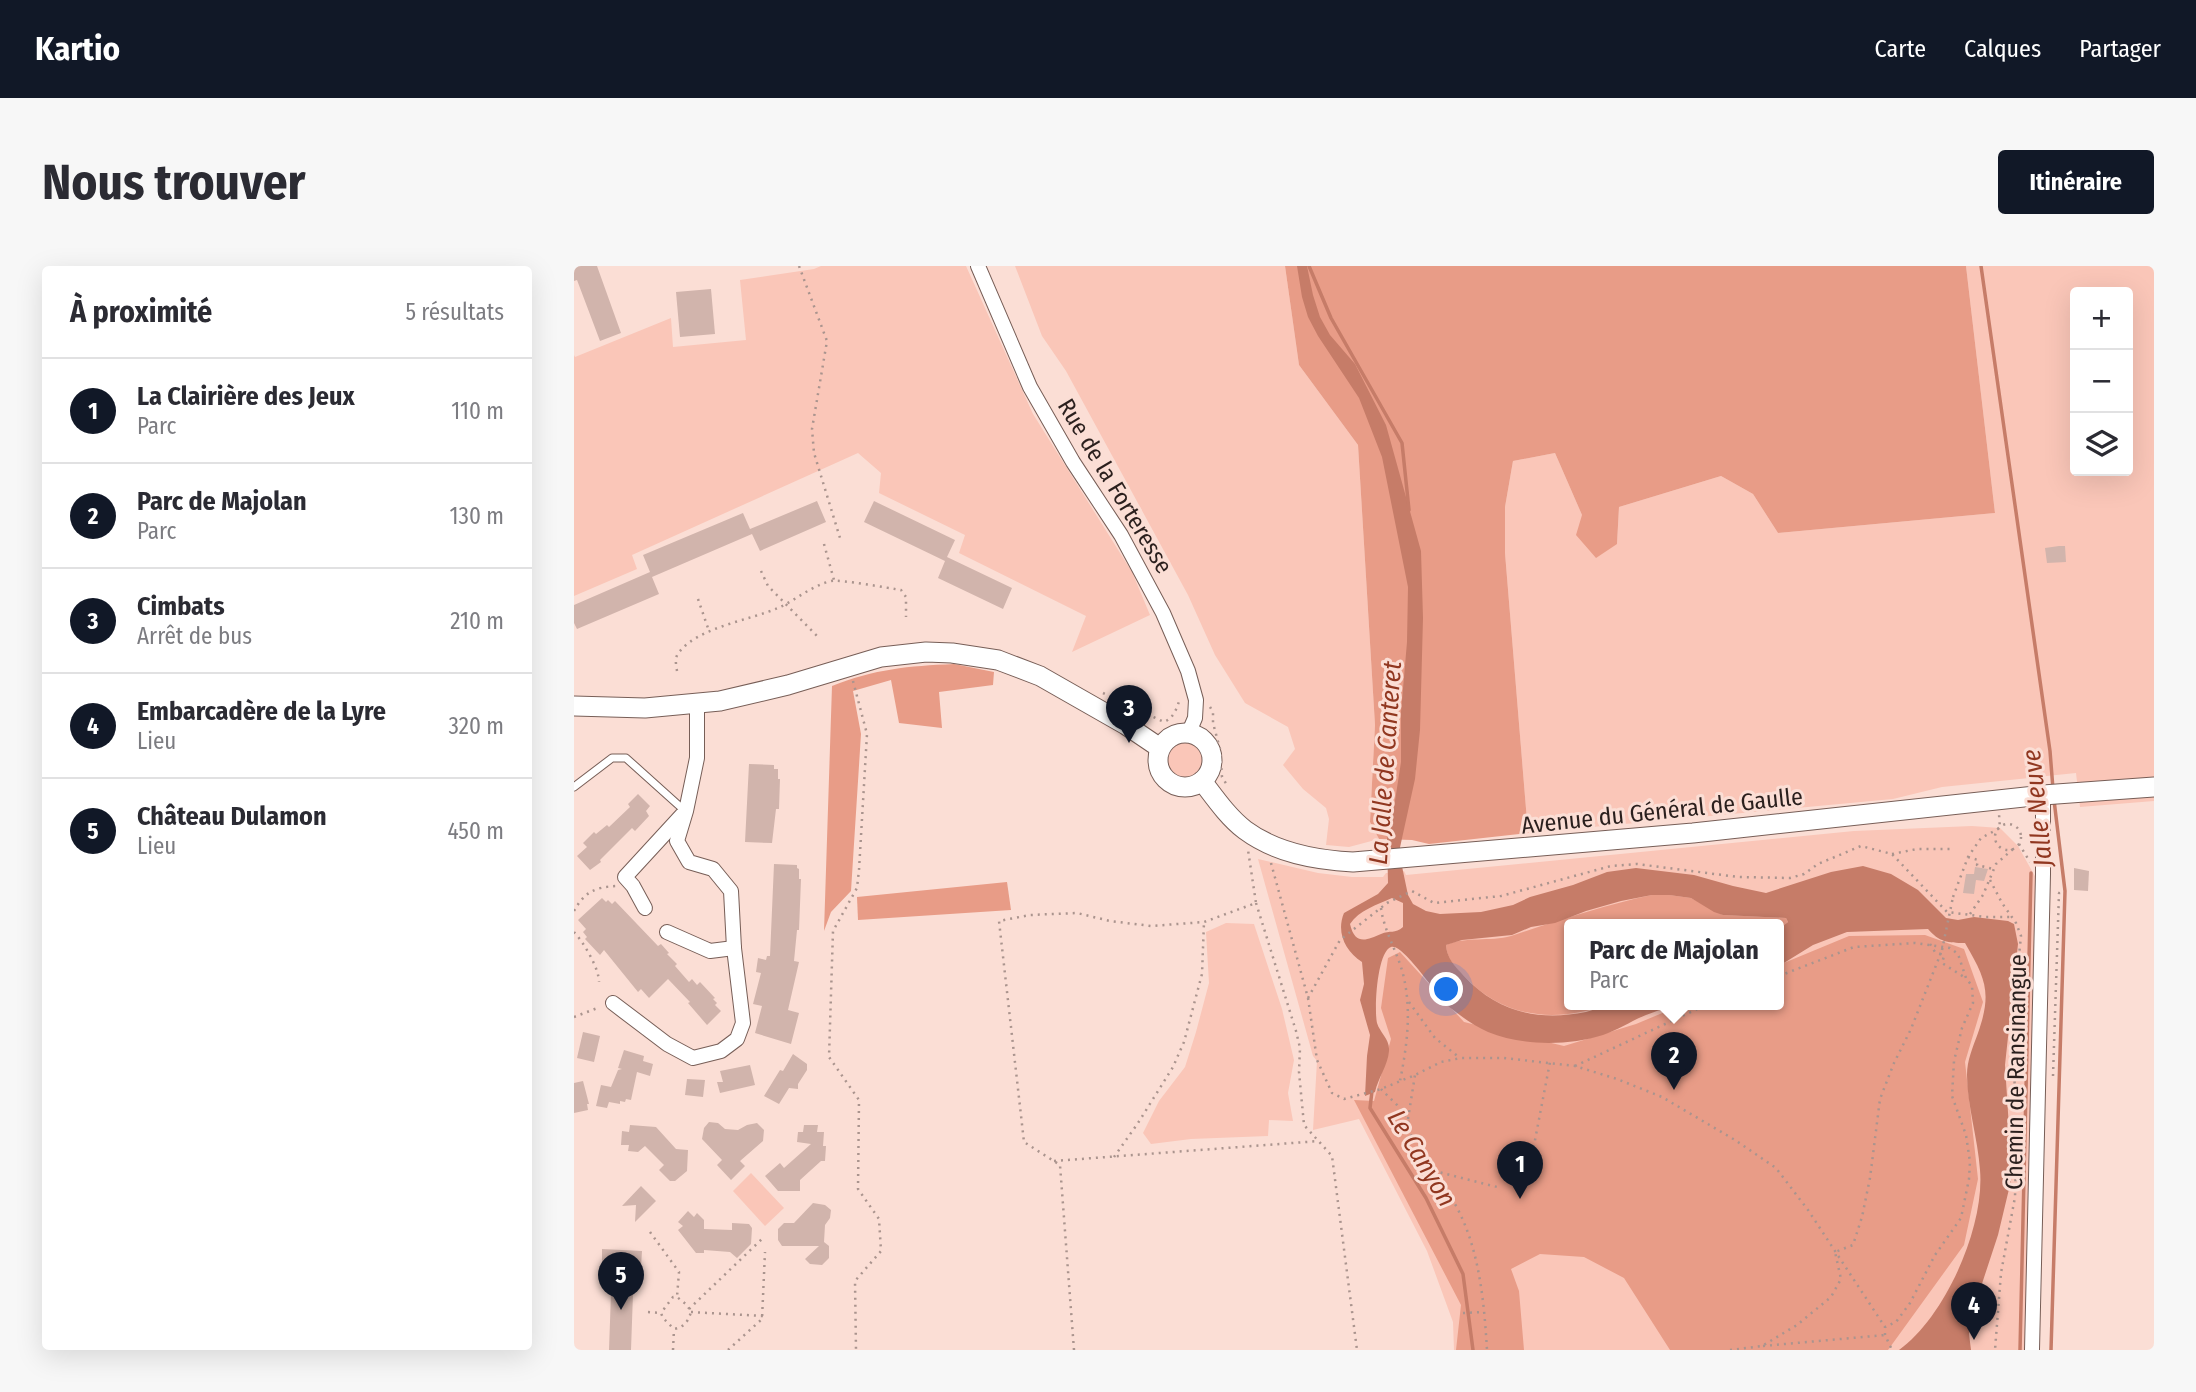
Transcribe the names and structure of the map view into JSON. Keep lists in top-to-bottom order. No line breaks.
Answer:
{"streets":{"main road":["Avenue du Général de Gaulle"],"street":["Rue de la Forteresse","Chemin de Ransinangue"]},"crossings":[["Rue de la Forteresse","Avenue du Général de Gaulle"],["Avenue du Général de Gaulle","Chemin de Ransinangue"]],"water":["La Jalle de Canteret","Jalle Neuve","Le Canyon"],"page":{"header":"Kartio","nav":["Carte","Calques","Partager"],"buttons":"Itinéraire","title":"Nous trouver","heading":["À proximité","5 résultats"],"map_buttons":["+","−"],"list":[{"mark":"1","name":"La Clairière des Jeux","note":"Parc","value":"110 m"},{"mark":"2","name":"Parc de Majolan","note":"Parc","value":"130 m"},{"mark":"3","name":"Cimbats","note":"Arrêt de bus","value":"210 m"},{"mark":"4","name":"Embarcadère de la Lyre","note":"Lieu","value":"320 m"},{"mark":"5","name":"Château Dulamon","note":"Lieu","value":"450 m"}],"pins":["3","2","1","5","4"],"popup":["Parc de Majolan","Parc"]}}
